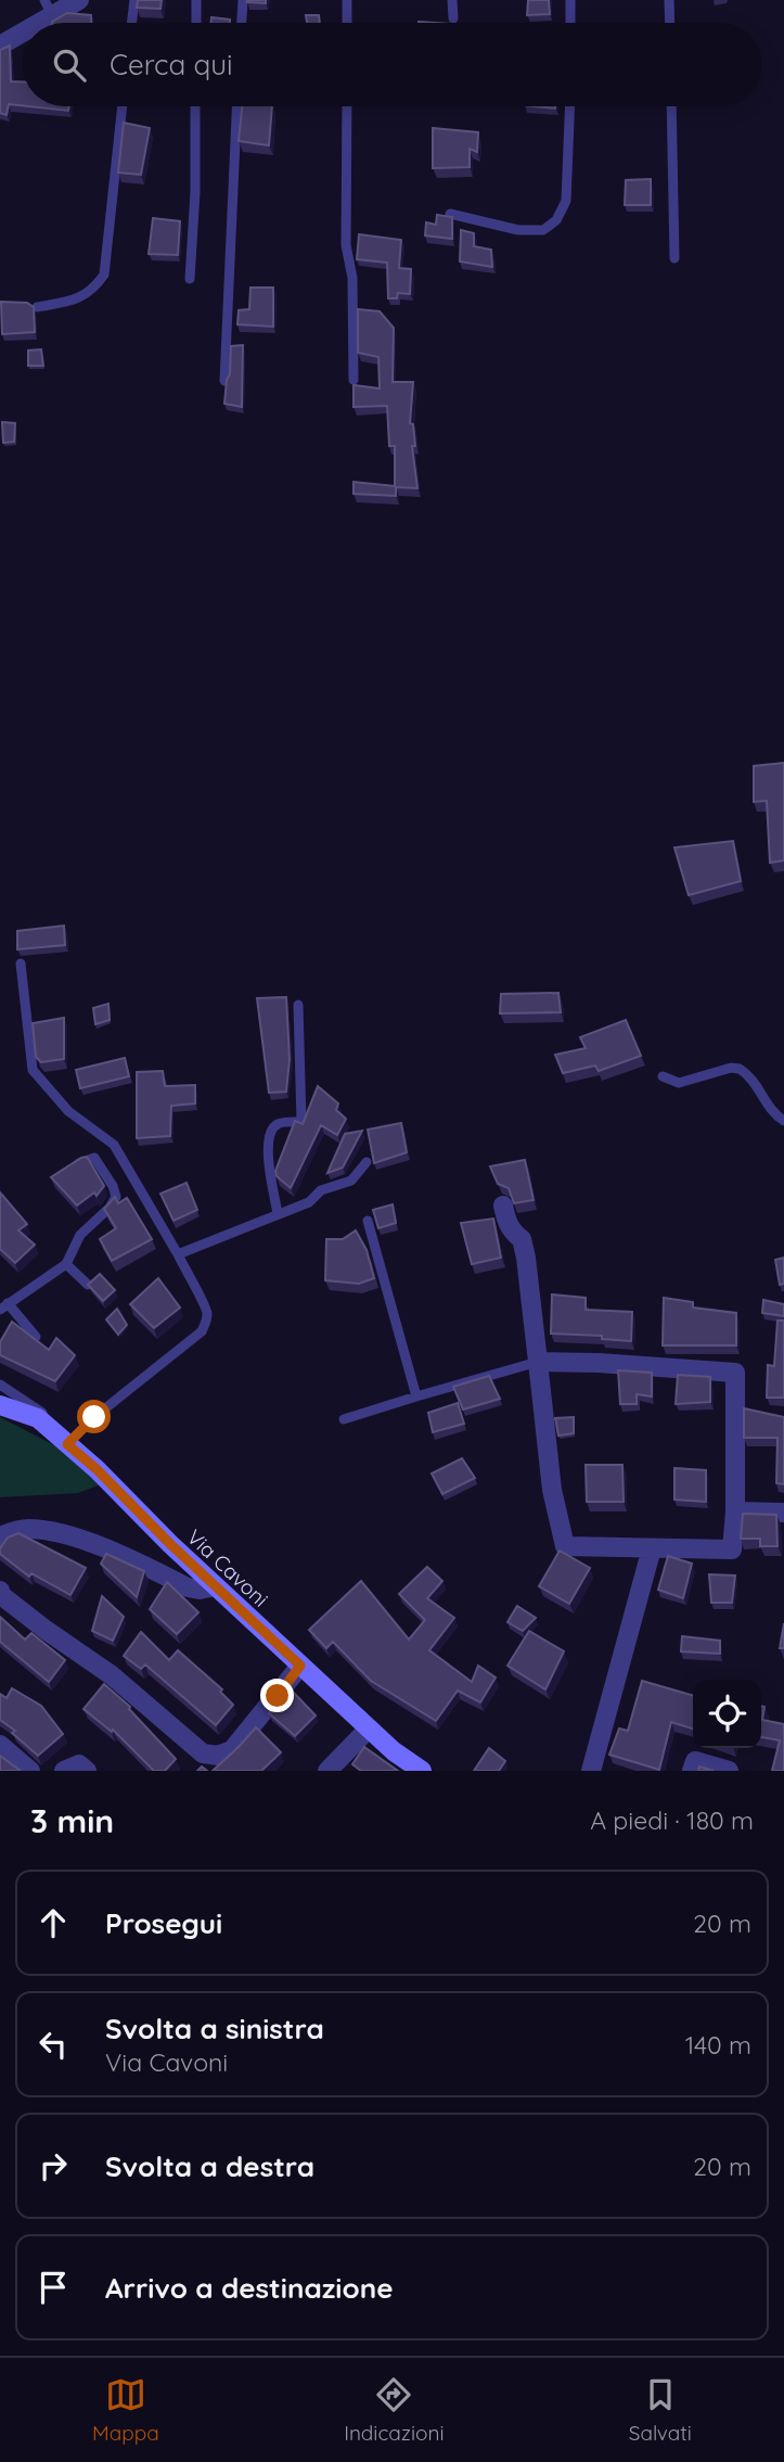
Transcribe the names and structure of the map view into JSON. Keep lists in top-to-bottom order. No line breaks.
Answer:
{"streets":{"street":["Via Cavoni"]},"page":{"search":"Cerca qui","heading":["3 min","A piedi · 180 m"],"list":[["Prosegui","20 m"],["Svolta a sinistra","Via Cavoni","140 m"],["Svolta a destra","20 m"],"Arrivo a destinazione"],"nav":["Mappa","Indicazioni","Salvati"]}}
